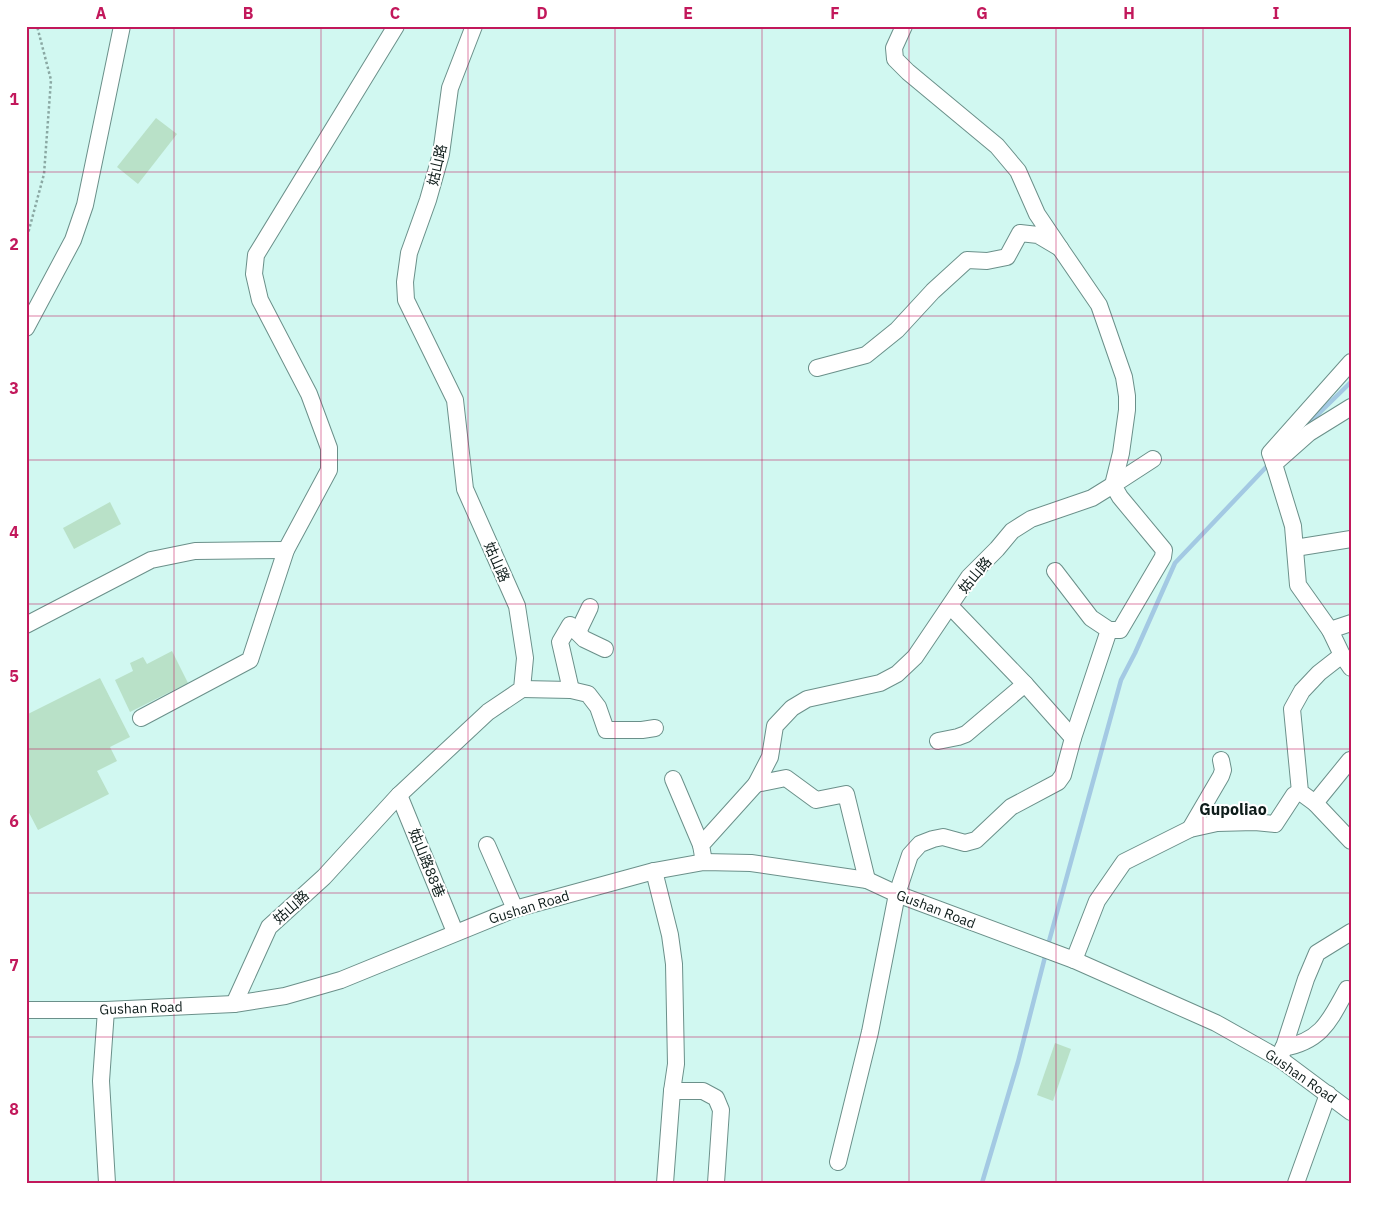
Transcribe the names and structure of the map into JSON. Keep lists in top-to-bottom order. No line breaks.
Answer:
{"streets":{"street":["姑山路","姑山路88巷","Gushan Road"]},"crossings":[["姑山路","姑山路88巷"],["姑山路","Gushan Road"],["姑山路88巷","Gushan Road"]],"districts":["Gupoliao"],"grid":{"columns":["A","B","C","D","E","F","G","H","I"],"rows":["1","2","3","4","5","6","7","8"]}}
